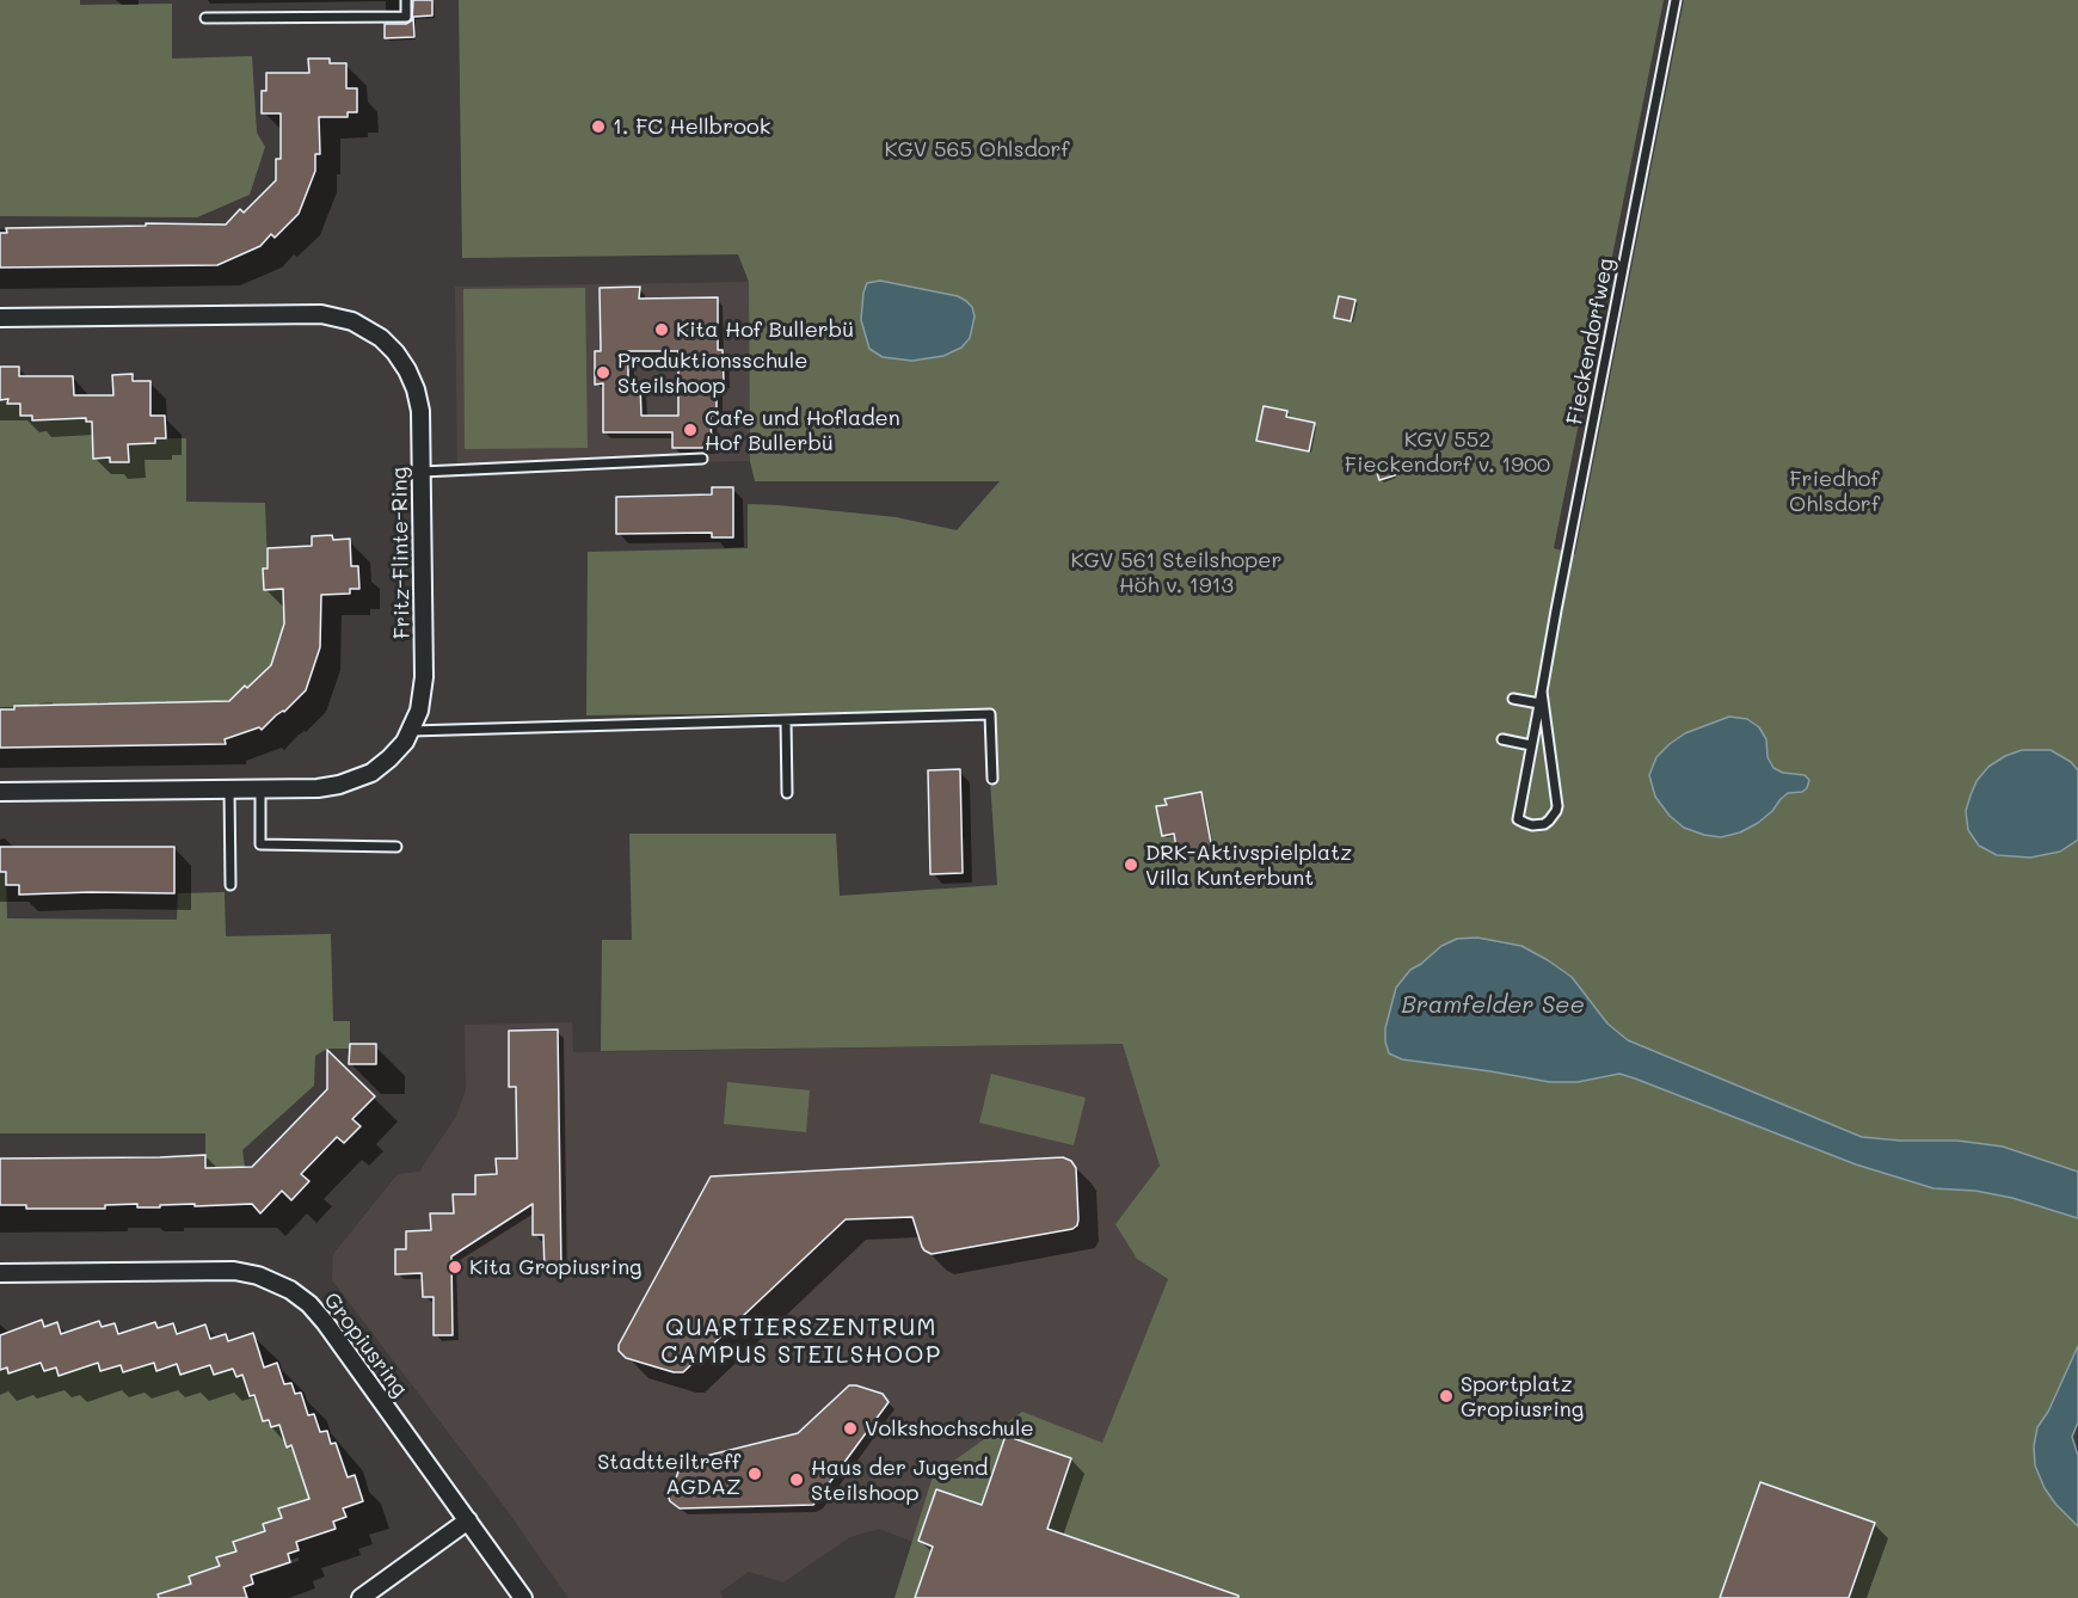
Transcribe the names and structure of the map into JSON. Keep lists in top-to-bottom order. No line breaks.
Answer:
{"streets":{"street":["Fritz-Flinte-Ring","Gropiusring"],"lane":["Fieckendorfweg"]},"districts":["QUARTIERSZENTRUM CAMPUS STEILSHOOP"],"water":["Bramfelder See"],"parks":["KGV 565 Ohlsdorf","KGV 552 Fieckendorf v. 1900","Friedhof Ohlsdorf","KGV 561 Steilshoper Höh v. 1913"],"places":["1. FC Hellbrook","Kita Hof Bullerbü","Produktionsschule Steilshoop","Cafe und Hofladen Hof Bullerbü","DRK-Aktivspielplatz Villa Kunterbunt","Kita Gropiusring","Sportplatz Gropiusring","Volkshochschule","Stadtteiltreff AGDAZ","Haus der Jugend Steilshoop"]}
